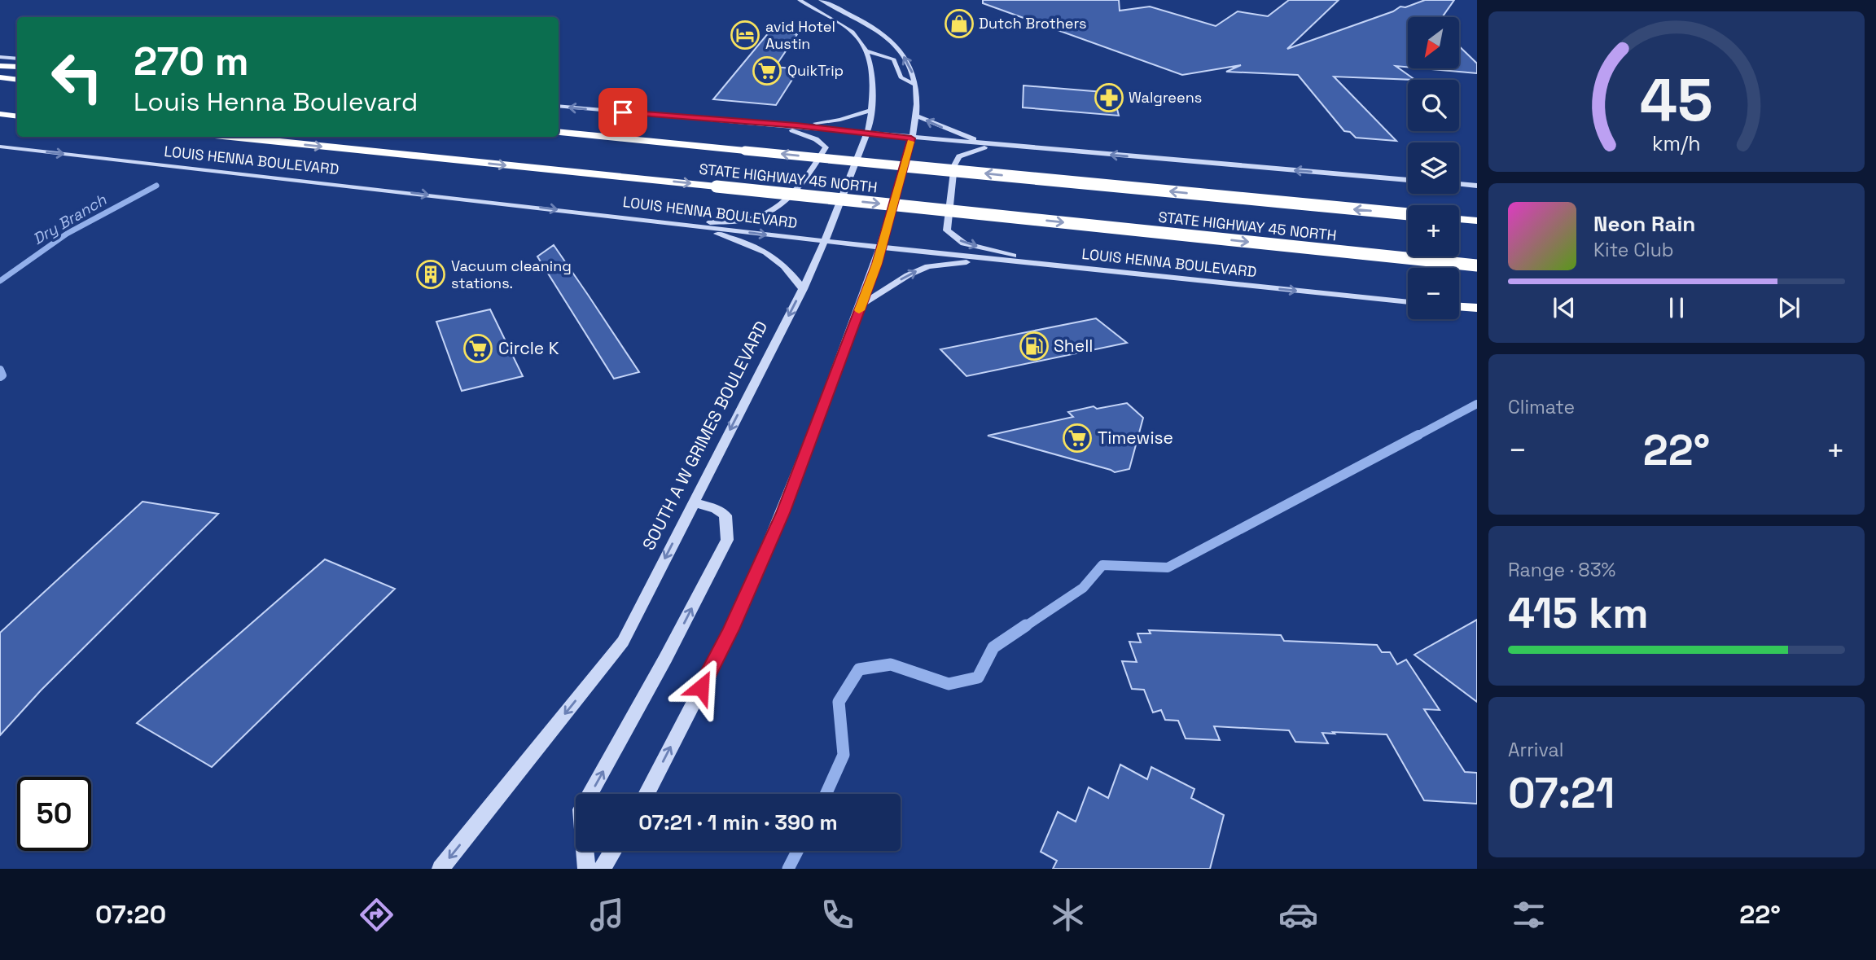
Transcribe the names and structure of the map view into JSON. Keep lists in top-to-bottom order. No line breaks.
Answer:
{"streets":{"highway":["STATE HIGHWAY 45 NORTH"],"main road":["LOUIS HENNA BOULEVARD","SOUTH A W GRIMES BOULEVARD"]},"crossings":[["LOUIS HENNA BOULEVARD","SOUTH A W GRIMES BOULEVARD"]],"one_way":["LOUIS HENNA BOULEVARD"],"water":["Dry Branch"],"places":{"shop":["Dutch Brothers"],"hotel":["avid Hotel Austin"],"supermarket":["QuikTrip","Circle K","Timewise"],"pharmacy":["Walgreens"],"building":["Vacuum cleaning stations."],"fuel station":["Shell"]},"north":"bottom left","page":{"map_buttons":["+","−"],"turn":["270 m","Louis Henna Boulevard"],"song":["Neon Rain","Kite Club"],"tile":["Climate",["Range · 83%","415 km"],["Arrival","07:21"]],"heat":["−","22°","+"],"limit":"50","trip":"07:21 · 1 min · 390 m","tabs":["07:20","22°"],"gauge":["45","km/h"]}}
